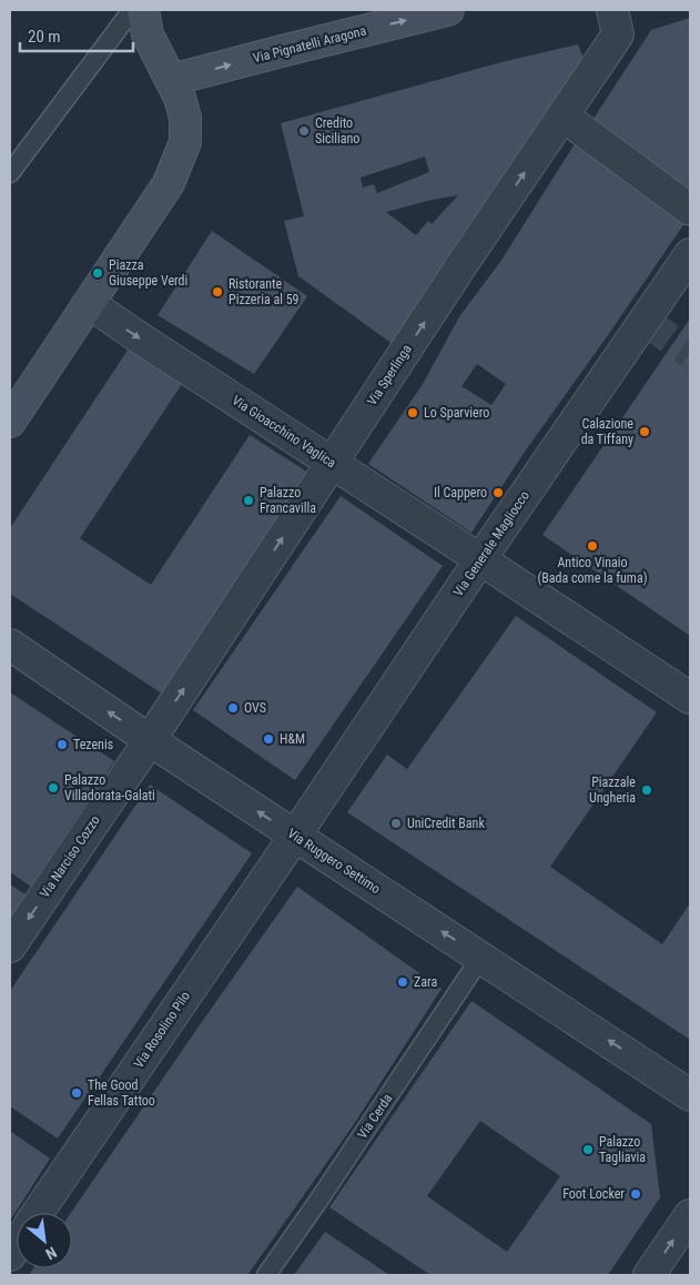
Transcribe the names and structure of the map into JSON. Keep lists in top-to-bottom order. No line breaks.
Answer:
{"streets":{"street":["Via Pignatelli Aragona","Via Sperlinga","Via Gioacchino Vaglica","Via Generale Magliocco","Via Narciso Cozzo","Via Ruggero Settimo","Via Rosolino Pilo"],"lane":["Via Cerda"]},"crossings":[["Via Sperlinga","Via Gioacchino Vaglica"],["Via Sperlinga","Via Narciso Cozzo"],["Via Sperlinga","Via Ruggero Settimo"],["Via Gioacchino Vaglica","Via Generale Magliocco"],["Via Generale Magliocco","Via Ruggero Settimo"],["Via Generale Magliocco","Via Rosolino Pilo"],["Via Narciso Cozzo","Via Ruggero Settimo"],["Via Ruggero Settimo","Via Rosolino Pilo"],["Via Ruggero Settimo","Via Cerda"]],"one_way":["Via Pignatelli Aragona","Via Sperlinga","Via Gioacchino Vaglica","Via Narciso Cozzo","Via Ruggero Settimo"],"places":["Credito Siciliano","Piazza Giuseppe Verdi","Ristorante Pizzeria al 59","Lo Sparviero","Calazione da Tiffany","Il Cappero","Palazzo Francavilla","Antico Vinaio (Bada come la fuma)","OVS","H&M","Tezenis","Palazzo Villadorata-Galati","Piazzale Ungheria","UniCredit Bank","Zara","The Good Fellas Tattoo","Palazzo Tagliavia","Foot Locker"],"scale_bar":"20 m","north":"bottom right"}
